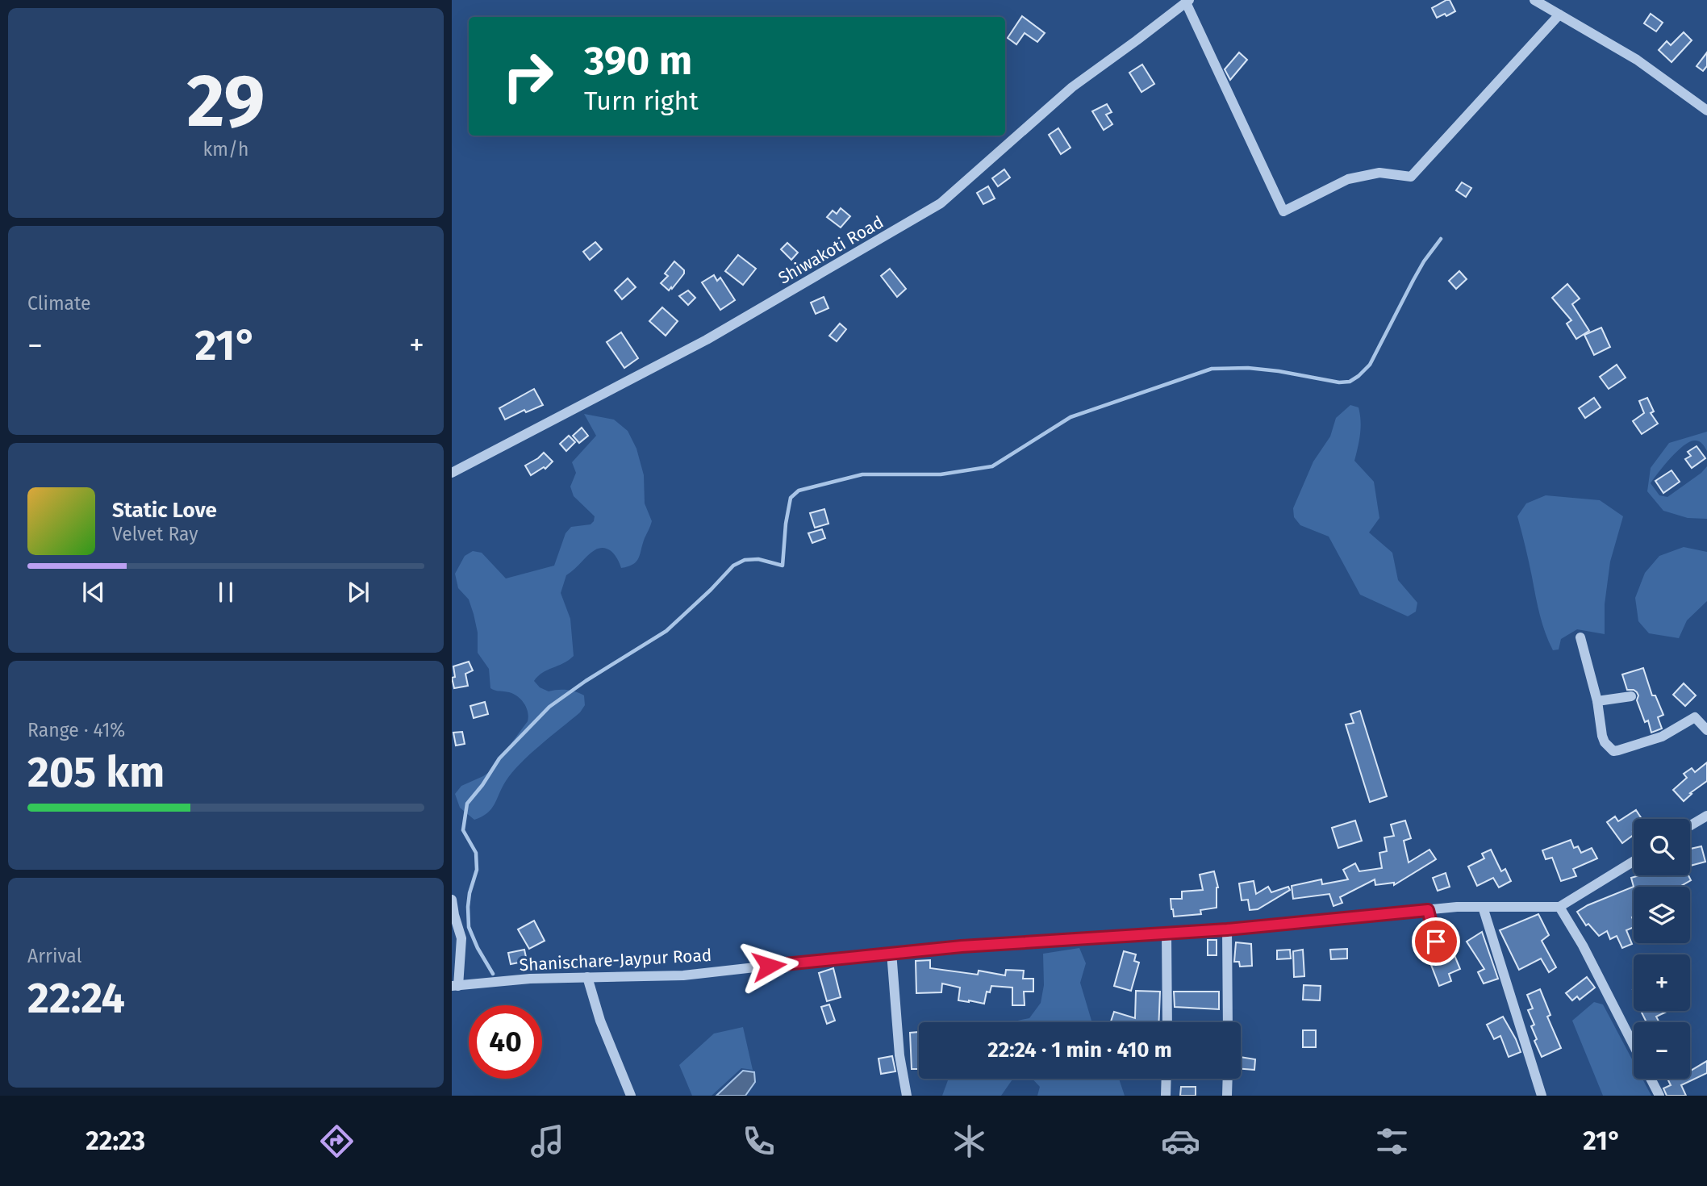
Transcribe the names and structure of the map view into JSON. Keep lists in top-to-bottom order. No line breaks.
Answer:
{"streets":{"street":["Shiwakoti Road","Shanischare-Jaypur Road"]},"page":{"tile":[["29","km/h"],"Climate",["Range · 41%","205 km"],["Arrival","22:24"]],"turn":["390 m","Turn right"],"heat":["−","21°","+"],"song":["Static Love","Velvet Ray"],"map_buttons":["+","−"],"limit":"40","trip":"22:24 · 1 min · 410 m","tabs":["22:23","21°"]}}
